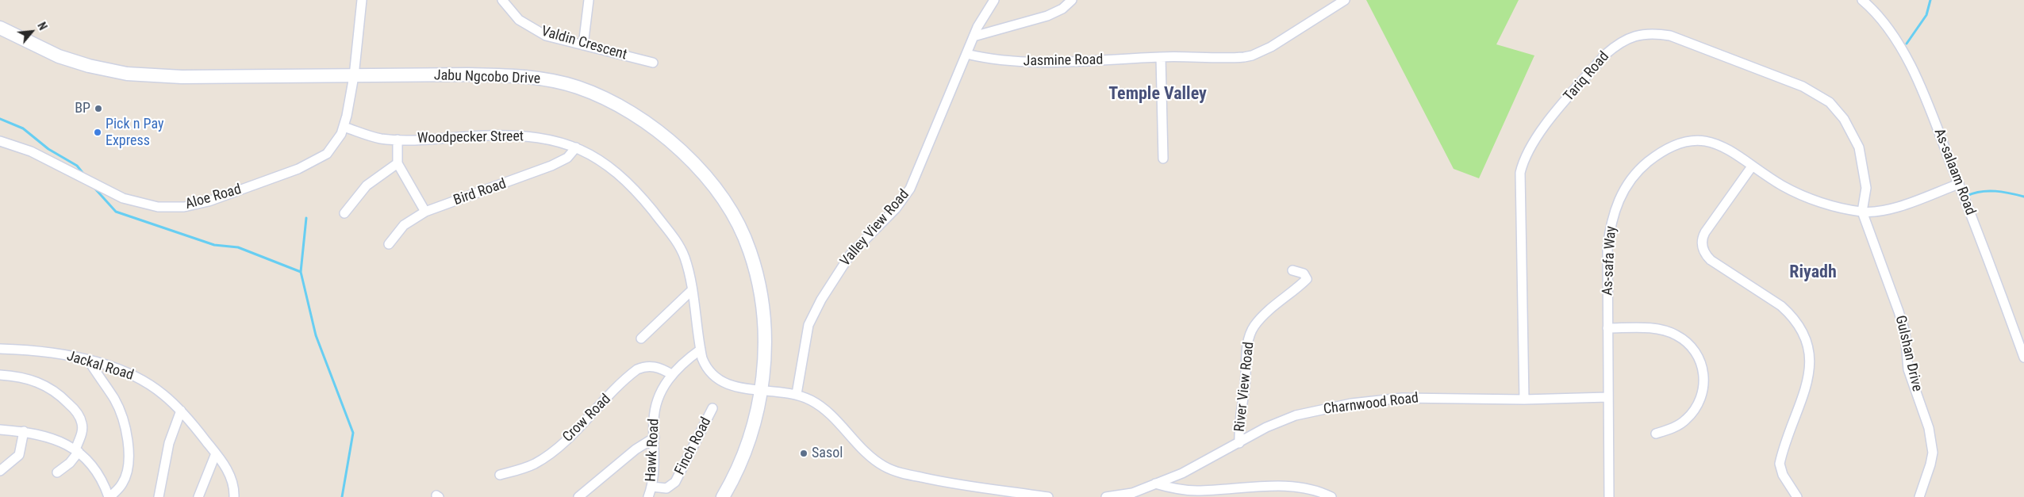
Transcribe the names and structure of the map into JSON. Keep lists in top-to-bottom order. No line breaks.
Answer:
{"streets":{"main road":["Jabu Ngcobo Drive"],"street":["Valdin Crescent","Jasmine Road","Tariq Road","Woodpecker Street","As-salaam Road","Bird Road","Aloe Road","Valley View Road","As-safa Way","Gulshan Drive","Jackal Road","River View Road","Charnwood Road","Crow Road","Finch Road","Hawk Road"]},"crossings":[["Jasmine Road","Valley View Road"],["Tariq Road","As-safa Way"],["Tariq Road","Gulshan Drive"],["Tariq Road","Charnwood Road"],["Jabu Ngcobo Drive","Woodpecker Street"],["Jabu Ngcobo Drive","Aloe Road"],["Woodpecker Street","Bird Road"],["Woodpecker Street","Aloe Road"],["Woodpecker Street","Hawk Road"],["As-salaam Road","As-safa Way"],["As-safa Way","Gulshan Drive"],["As-safa Way","Charnwood Road"],["River View Road","Charnwood Road"],["Crow Road","Hawk Road"],["Finch Road","Hawk Road"]],"districts":["Temple Valley","Riyadh"],"places":["BP","Pick n Pay Express","Sasol"],"north":"top right"}
